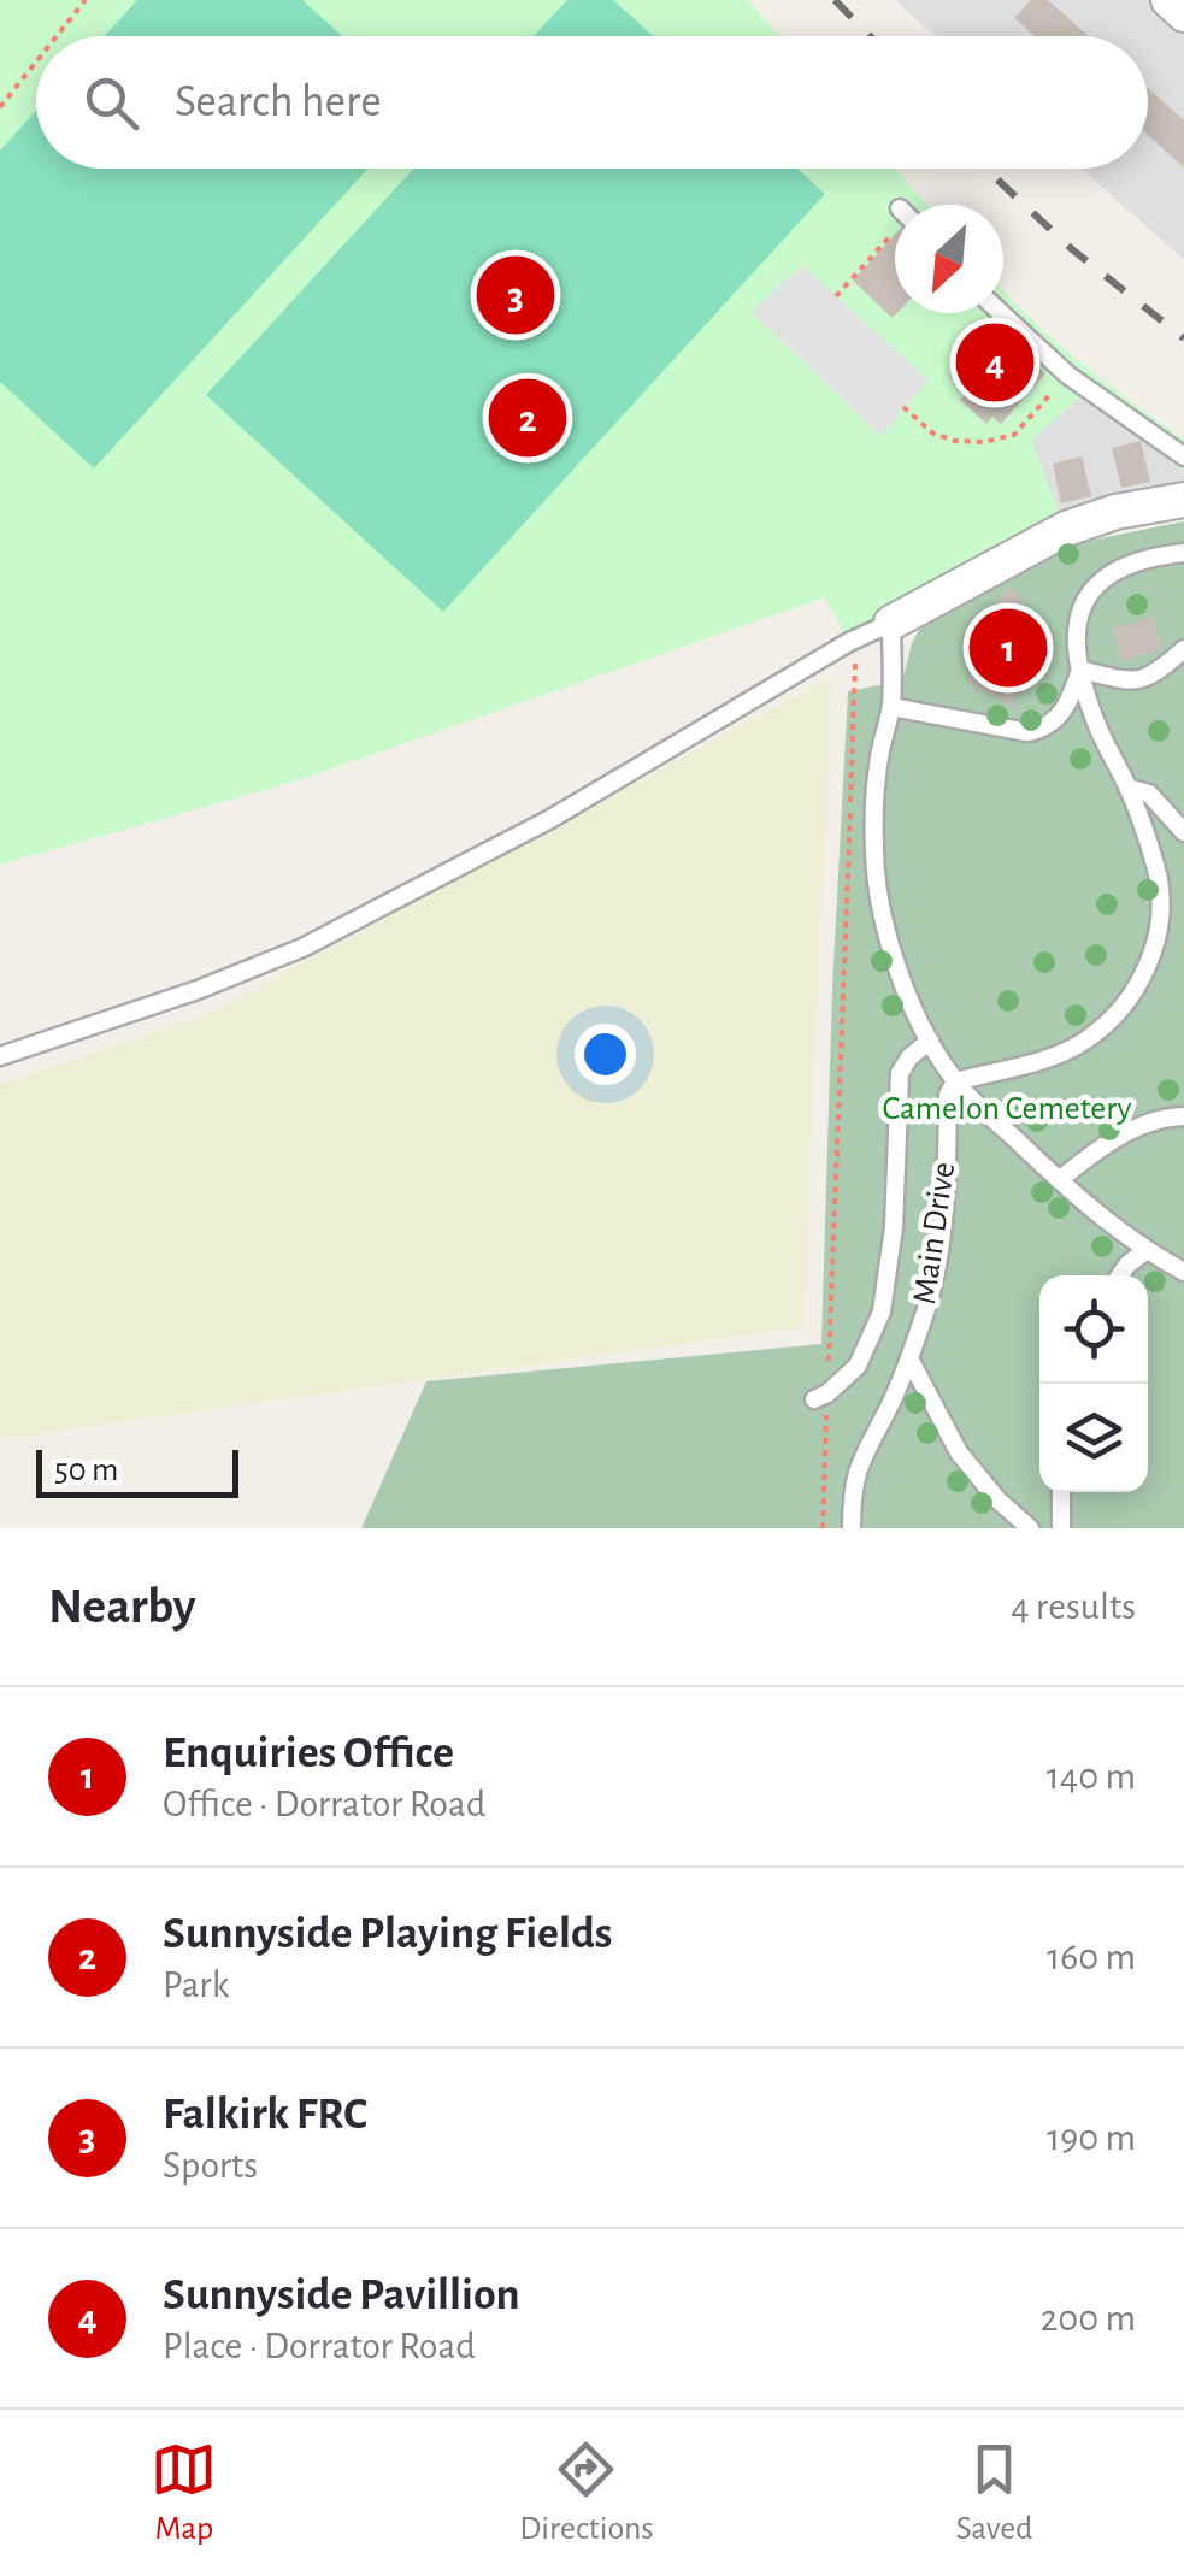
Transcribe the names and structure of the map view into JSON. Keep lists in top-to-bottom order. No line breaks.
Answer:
{"streets":{"lane":["Main Drive"]},"parks":["Camelon Cemetery"],"scale_bar":"50 m","north":"bottom left","page":{"search":"Search here","pins":["3","4","2","1"],"scale":"50 m","heading":["Nearby","4 results"],"list":[{"mark":"1","name":"Enquiries Office","note":"Office · Dorrator Road","value":"140 m"},{"mark":"2","name":"Sunnyside Playing Fields","note":"Park","value":"160 m"},{"mark":"3","name":"Falkirk FRC","note":"Sports","value":"190 m"},{"mark":"4","name":"Sunnyside Pavillion","note":"Place · Dorrator Road","value":"200 m"}],"nav":["Map","Directions","Saved"]}}
